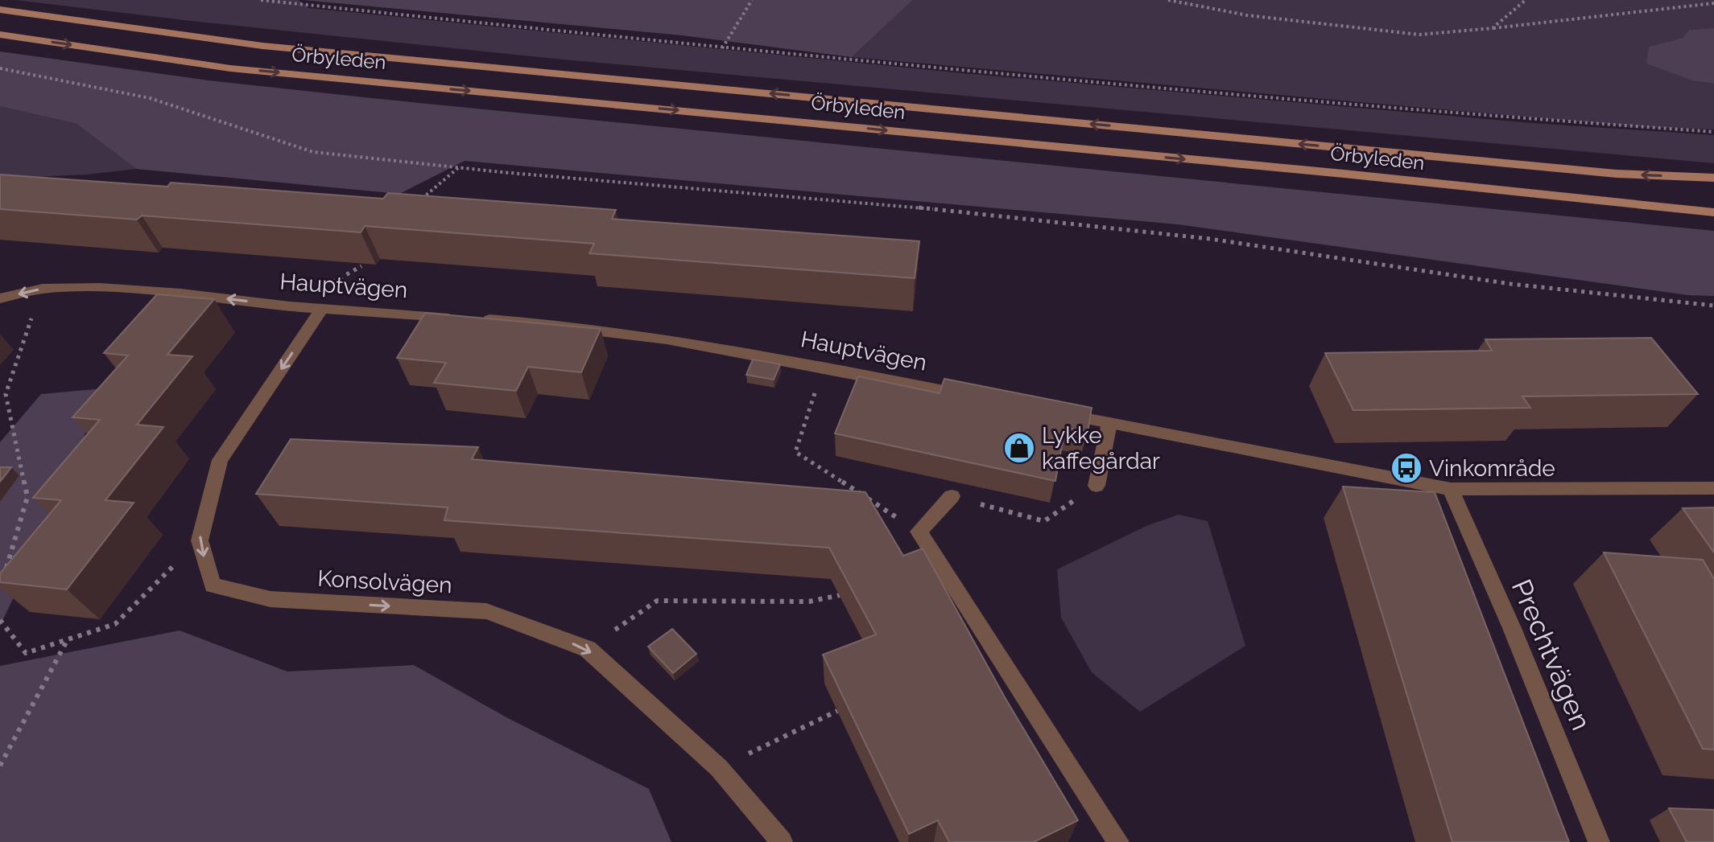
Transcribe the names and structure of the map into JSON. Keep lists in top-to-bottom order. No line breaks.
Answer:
{"streets":{"main road":["Örbyleden"],"street":["Hauptvägen","Konsolvägen","Prechtvägen"]},"crossings":[["Hauptvägen","Konsolvägen"]],"places":{"shop":["Lykke kaffegårdar"],"bus stop":["Vinkområde"]}}
